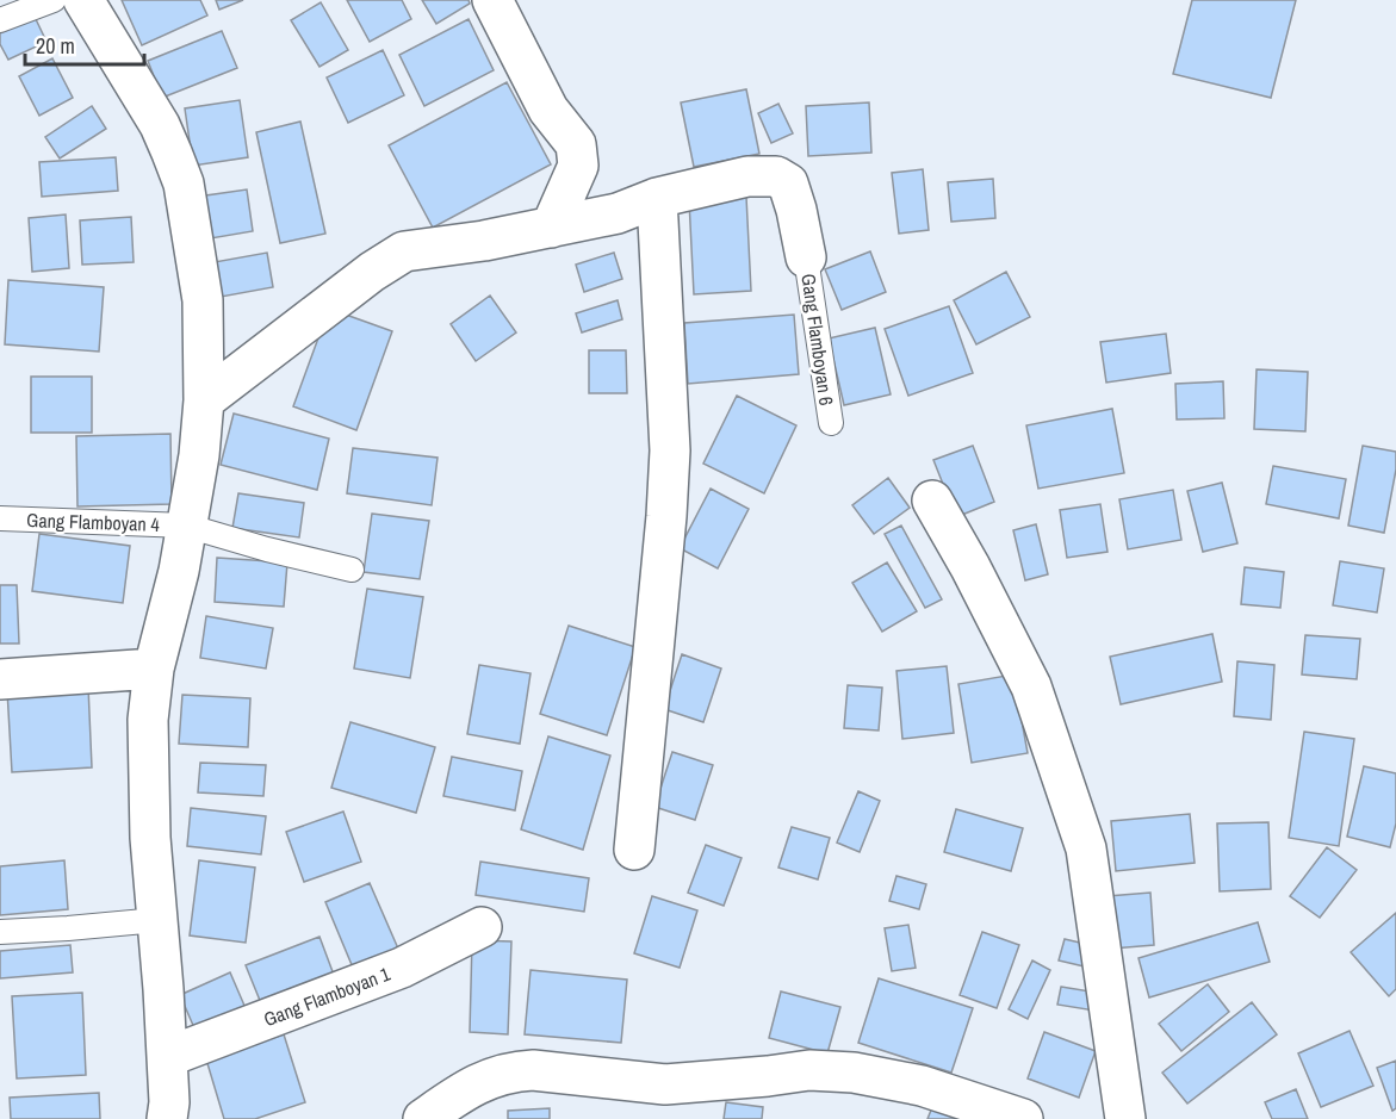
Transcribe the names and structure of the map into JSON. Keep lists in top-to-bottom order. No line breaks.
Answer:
{"streets":{"street":["Gang Flamboyan 1"],"lane":["Gang Flamboyan 6","Gang Flamboyan 4"]},"scale_bar":"20 m"}
